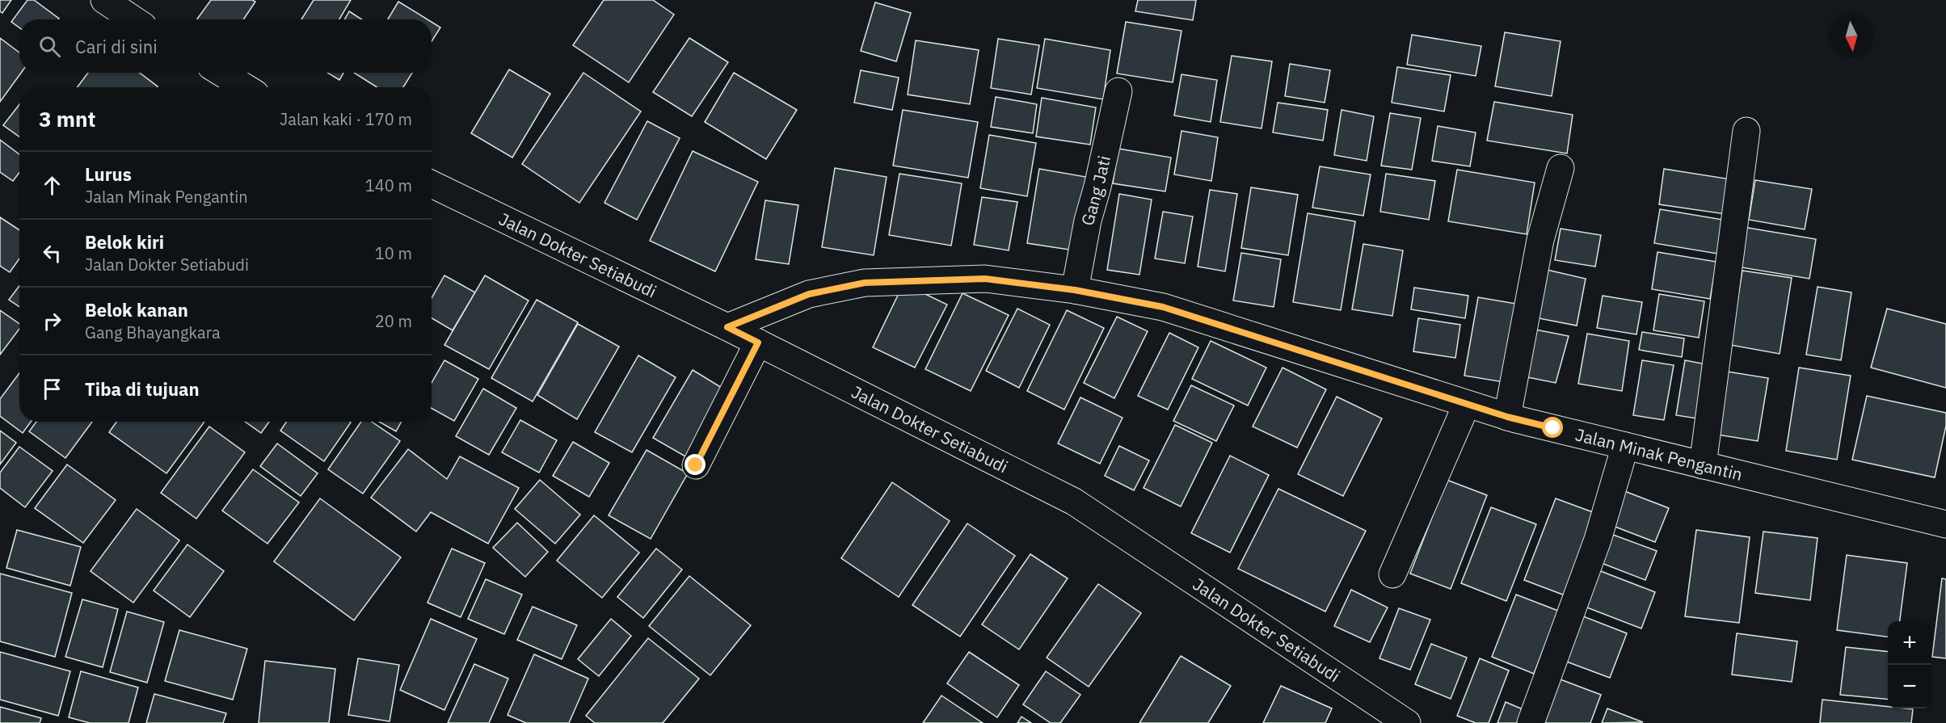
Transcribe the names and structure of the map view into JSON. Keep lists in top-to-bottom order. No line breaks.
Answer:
{"streets":{"street":["Gang Jati","Jalan Dokter Setiabudi","Jalan Minak Pengantin"]},"crossings":[["Gang Jati","Jalan Minak Pengantin"],["Jalan Dokter Setiabudi","Jalan Minak Pengantin"]],"north":"bottom","page":{"search":"Cari di sini","heading":["3 mnt","Jalan kaki · 170 m"],"list":[["Lurus","Jalan Minak Pengantin","140 m"],["Belok kiri","Jalan Dokter Setiabudi","10 m"],["Belok kanan","Gang Bhayangkara","20 m"],"Tiba di tujuan"],"map_buttons":["+","−"]}}
